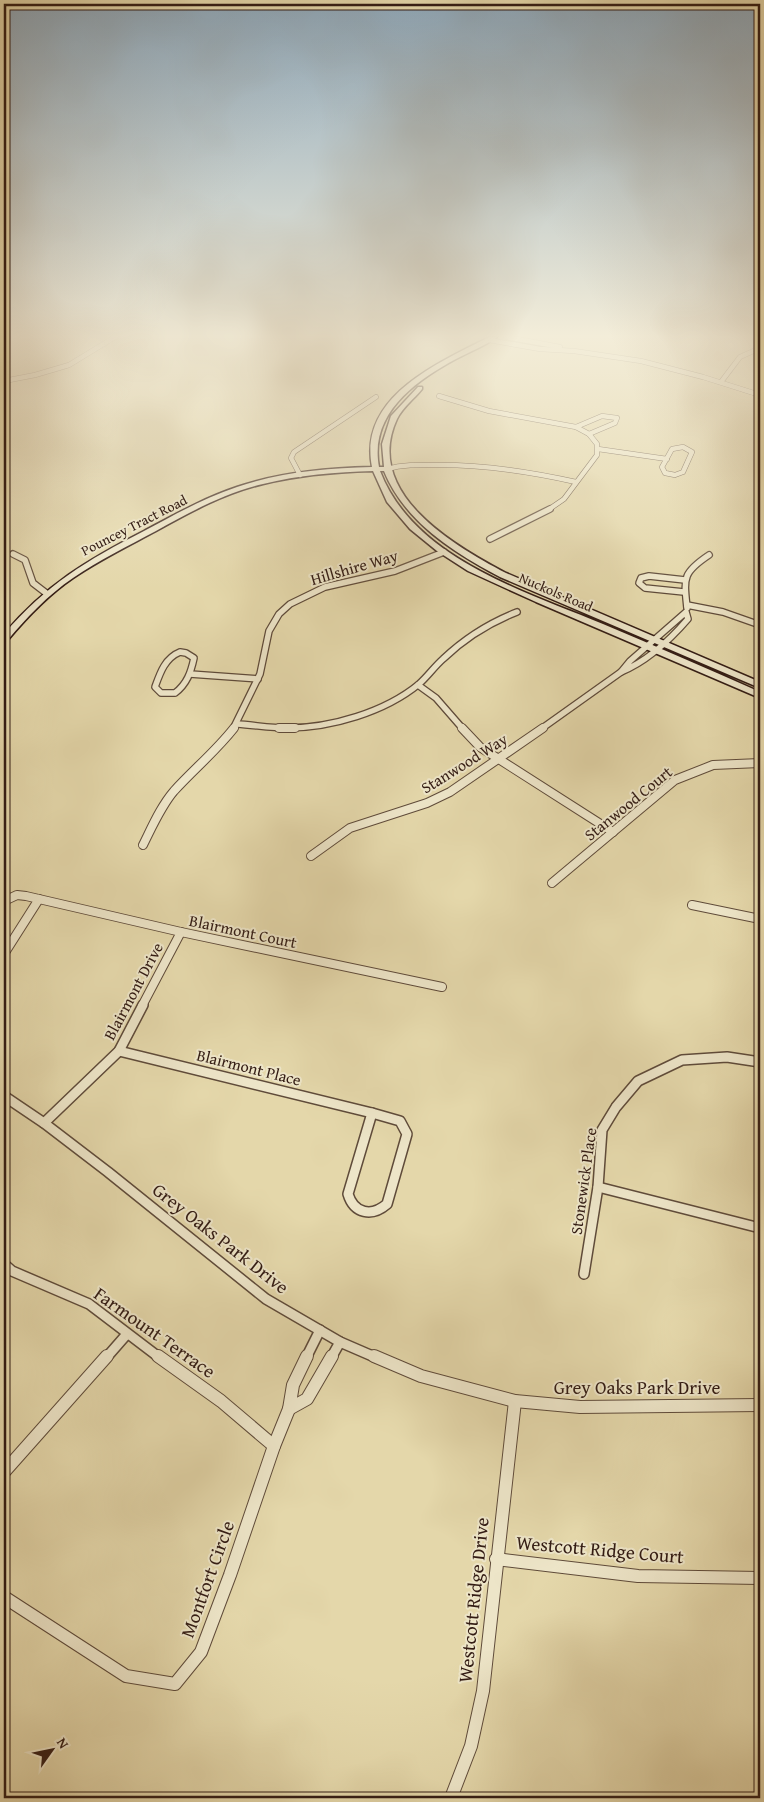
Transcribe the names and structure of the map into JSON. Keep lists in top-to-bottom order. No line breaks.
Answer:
{"streets":{"main road":["Pouncey Tract Road","Nuckols Road"],"street":["Hillshire Way","Stanwood Way","Stanwood Court","Blairmont Court","Blairmont Drive","Blairmont Place","Stonewick Place","Grey Oaks Park Drive","Farmount Terrace","Westcott Ridge Court","Montfort Circle","Westcott Ridge Drive"]},"crossings":[["Pouncey Tract Road","Nuckols Road"],["Hillshire Way","Nuckols Road"],["Nuckols Road","Stanwood Way"],["Blairmont Court","Blairmont Drive"],["Blairmont Drive","Blairmont Place"],["Blairmont Drive","Grey Oaks Park Drive"],["Grey Oaks Park Drive","Montfort Circle"],["Grey Oaks Park Drive","Westcott Ridge Drive"],["Farmount Terrace","Montfort Circle"],["Westcott Ridge Court","Westcott Ridge Drive"]],"north":"top right"}
